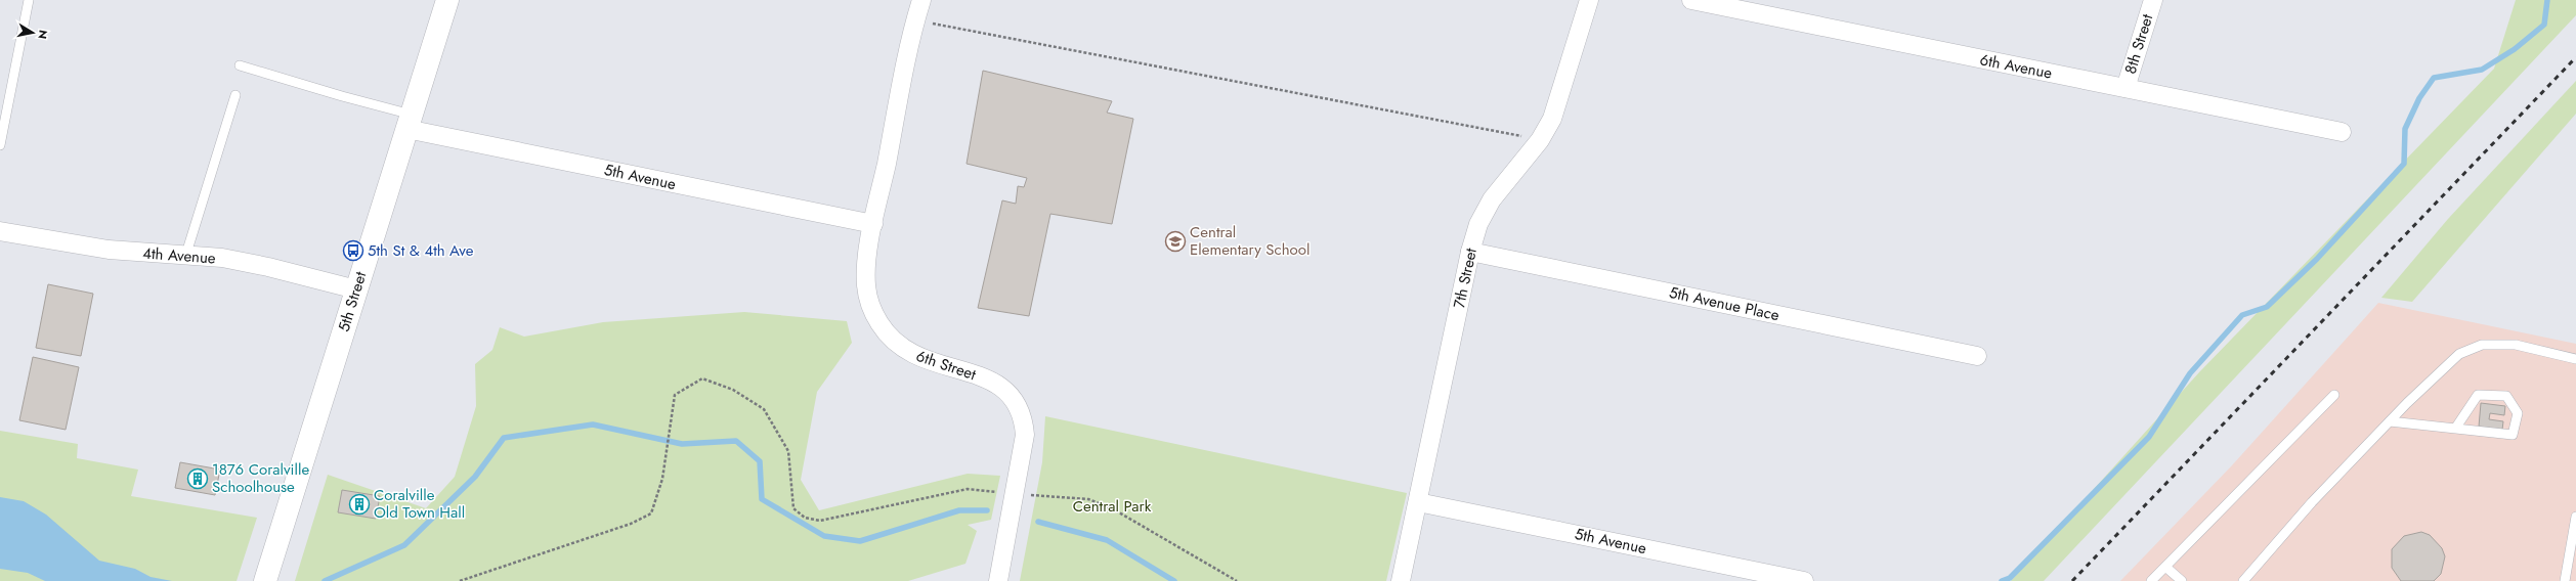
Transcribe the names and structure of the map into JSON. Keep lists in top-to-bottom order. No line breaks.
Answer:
{"streets":{"street":["8th Street","6th Avenue","5th Avenue","4th Avenue","7th Street","5th Street","5th Avenue Place","6th Street"]},"crossings":[["8th Street","6th Avenue"],["5th Avenue","7th Street"],["5th Avenue","5th Street"],["5th Avenue","6th Street"],["4th Avenue","5th Street"],["7th Street","5th Avenue Place"]],"parks":["Central Park"],"places":{"school or university":["Central Elementary School"],"bus stop":["5th St & 4th Ave"],"building":["1876 Coralville Schoolhouse","Coralville Old Town Hall"]},"north":"right"}
